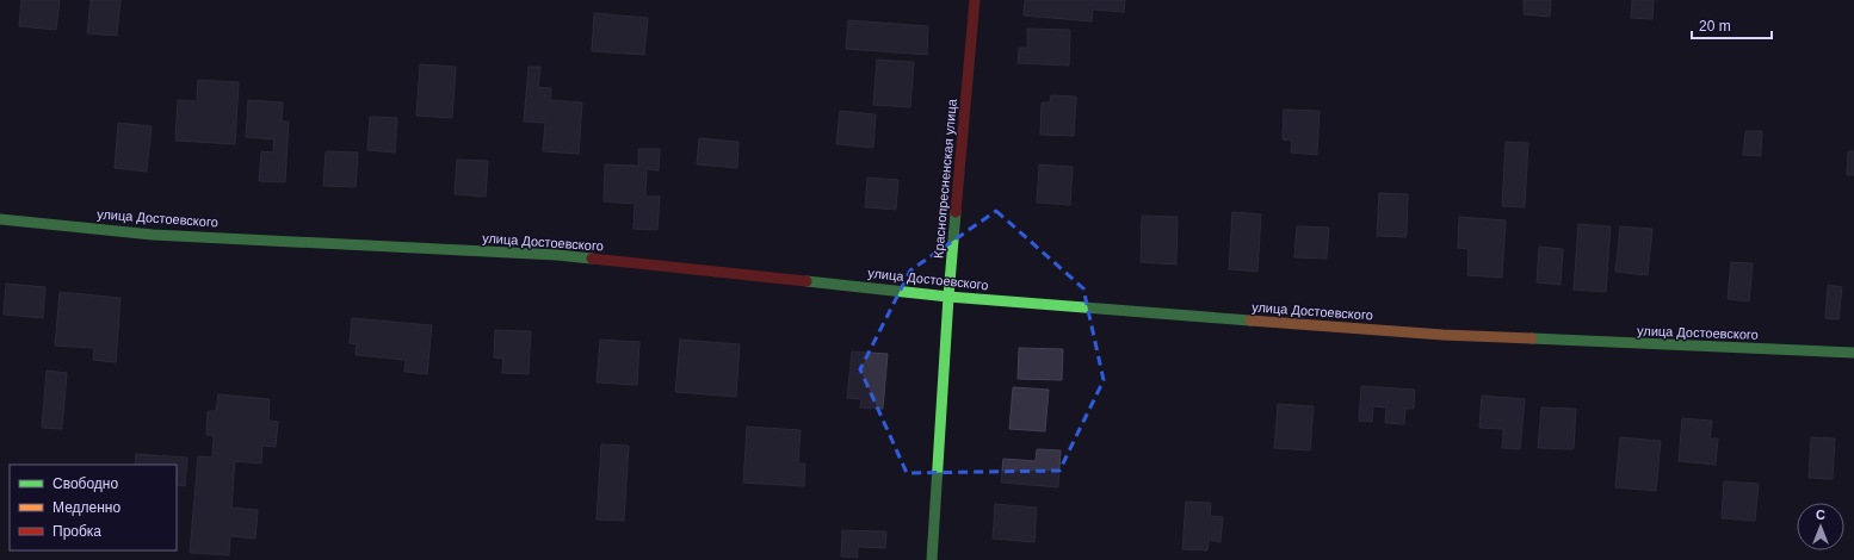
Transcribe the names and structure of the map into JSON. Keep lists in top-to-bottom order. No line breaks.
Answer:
{"streets":{"street":["Краснопресненская улица","улица Достоевского"]},"crossings":[["Краснопресненская улица","улица Достоевского"]],"legend":["Свободно","Медленно","Пробка"],"scale_bar":"20 m","north":"top"}
